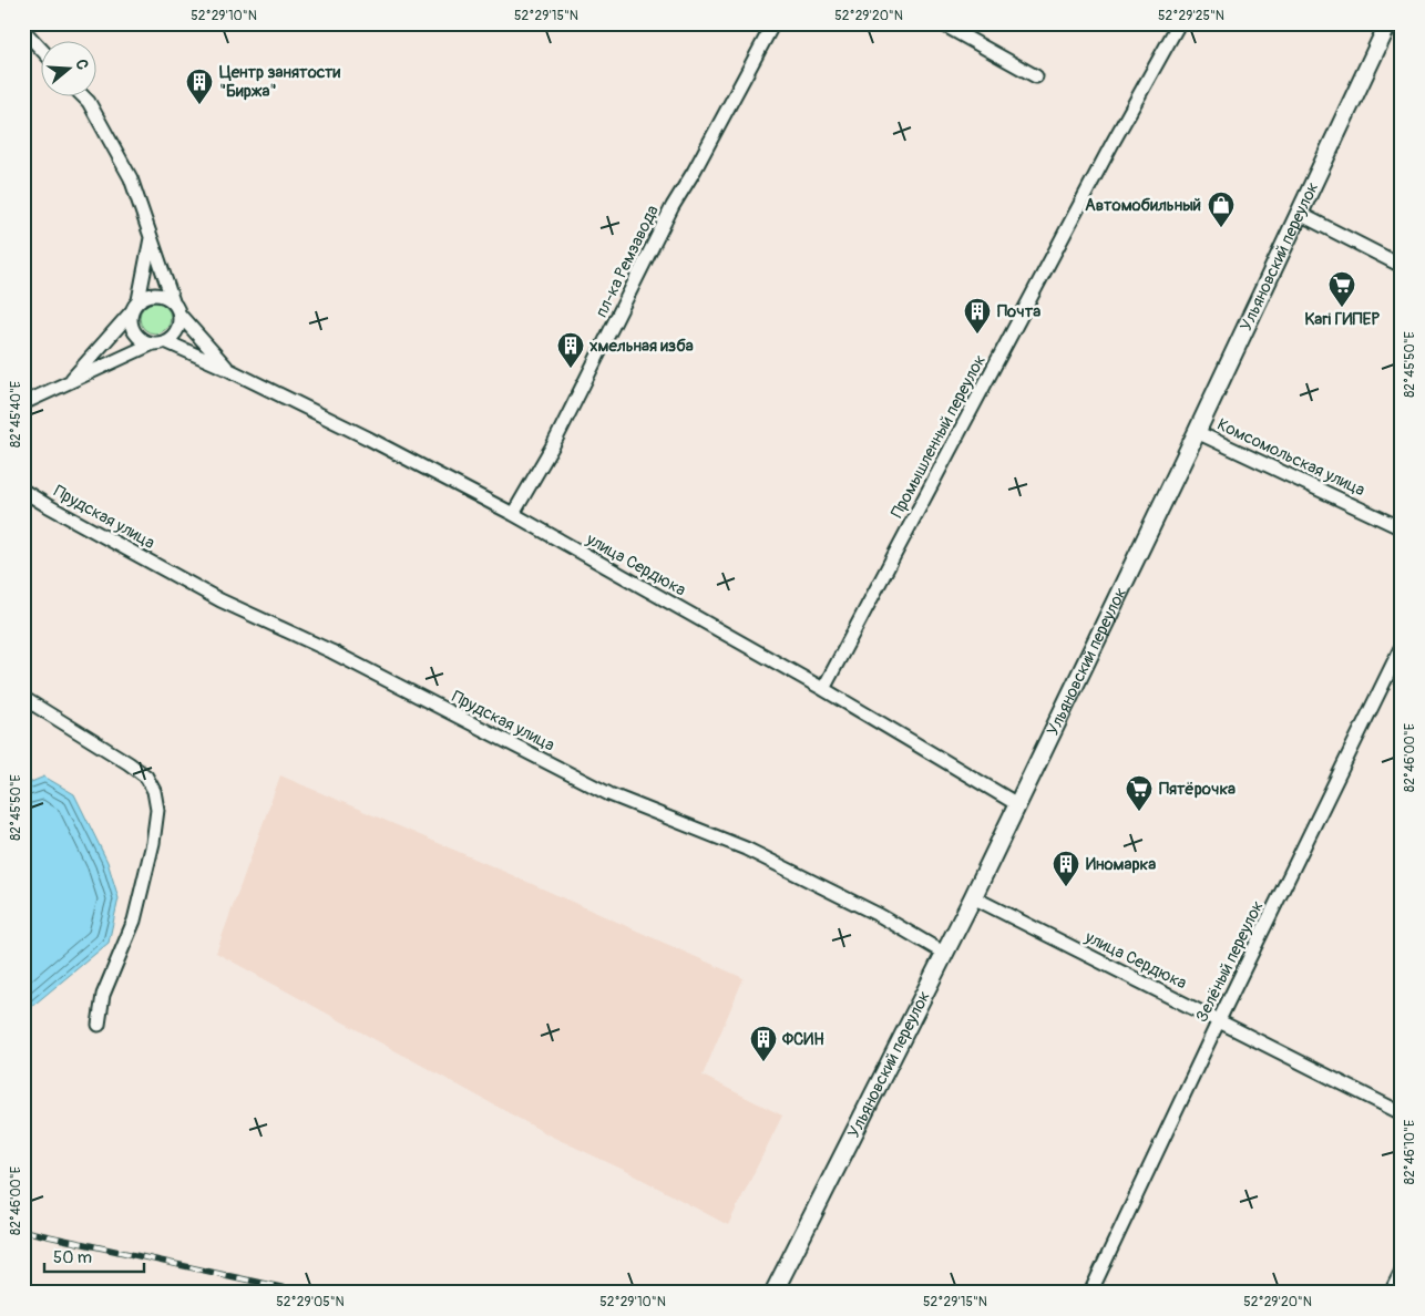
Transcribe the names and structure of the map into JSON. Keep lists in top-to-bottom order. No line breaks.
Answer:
{"streets":{"main road":["Ульяновский переулок"],"street":["пл-ка Ремзавода","Промышленный переулок","Комсомольская улица","Прудская улица","улица Сердюка","Зелёный переулок"]},"crossings":[["Ульяновский переулок","Комсомольская улица"],["Ульяновский переулок","Прудская улица"],["Ульяновский переулок","улица Сердюка"],["пл-ка Ремзавода","улица Сердюка"],["Промышленный переулок","улица Сердюка"],["улица Сердюка","Зелёный переулок"]],"places":{"building":["Центр занятости \"Биржа\"","Почта","хмельная изба","Иномарка","ФСИН"],"shop":["Автомобильный"],"supermarket":["Kari ГИПЕР","Пятёрочка"]},"scale_bar":"50 m","north":"right","coordinates":["52°29'10\"N","52°29'15\"N","52°29'20\"N","52°29'25\"N","82°45'50\"E","82°45'40\"E","82°46'00\"E","82°46'10\"E","52°29'05\"N"]}
